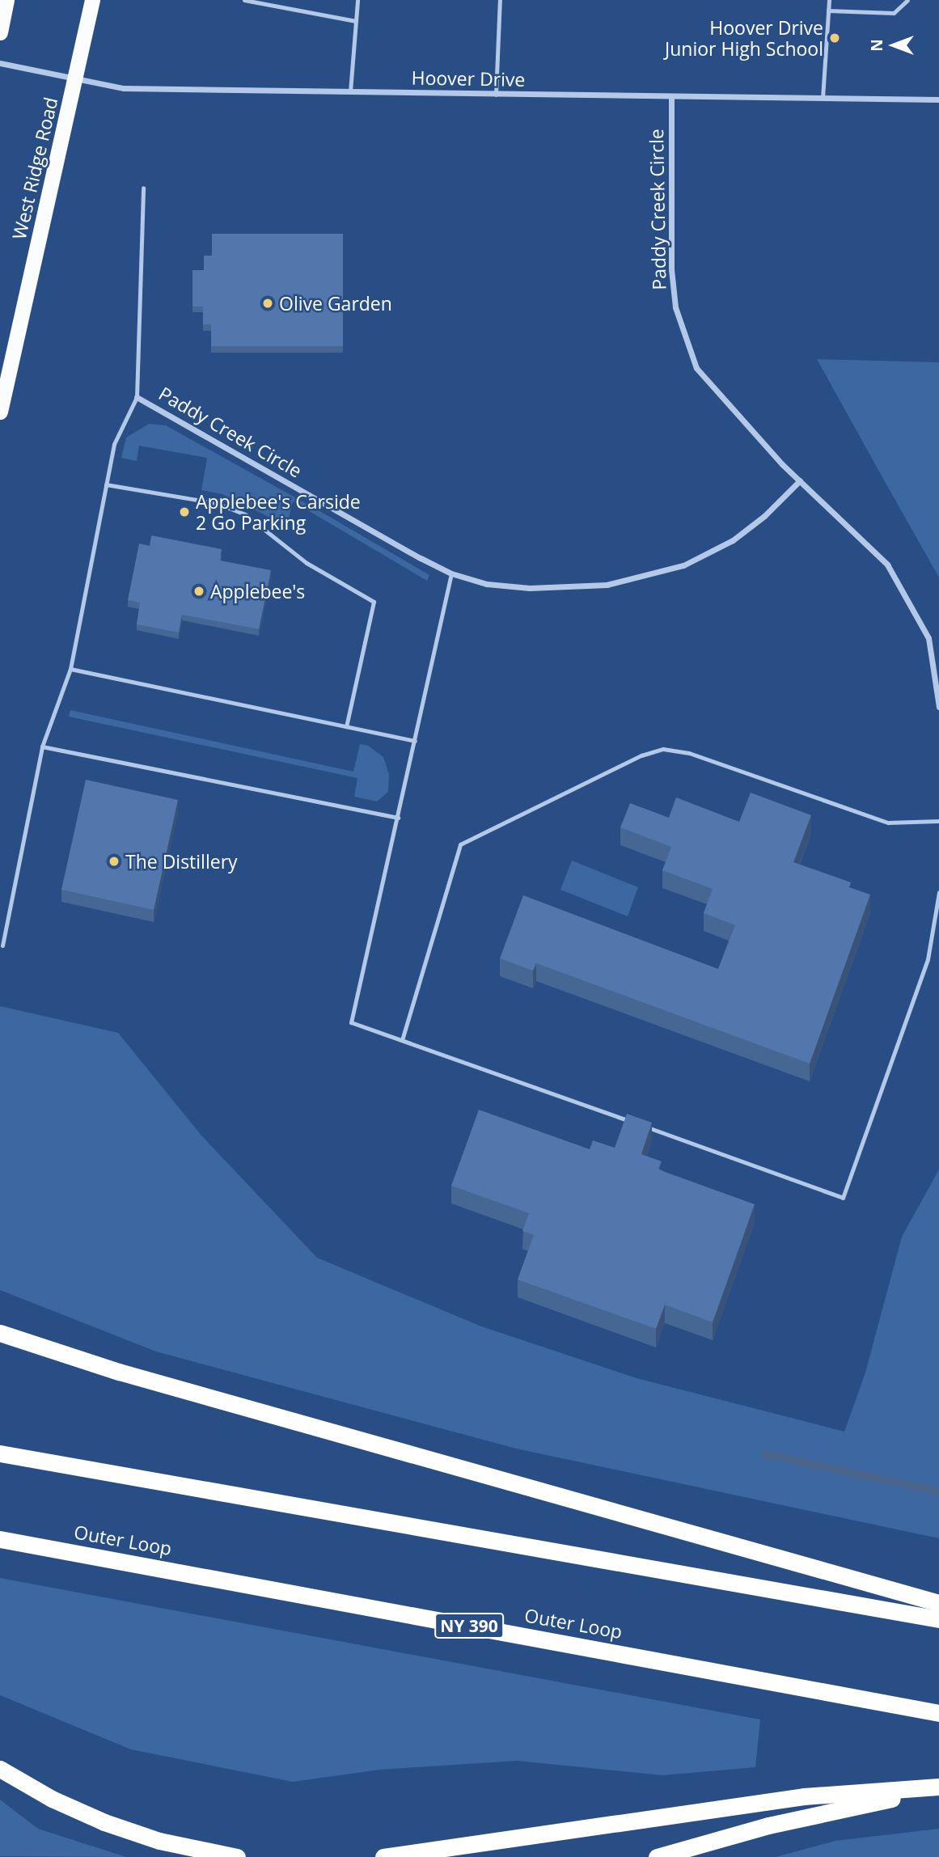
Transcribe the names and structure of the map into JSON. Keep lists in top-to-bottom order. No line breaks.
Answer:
{"streets":{"highway":["West Ridge Road","Outer Loop","NY 390"],"street":["Hoover Drive","Paddy Creek Circle"]},"crossings":[["Hoover Drive","West Ridge Road"],["Hoover Drive","Paddy Creek Circle"]],"places":["Hoover Drive Junior High School","Olive Garden","Applebee's Carside 2 Go Parking","Applebee's","The Distillery"],"north":"left"}
